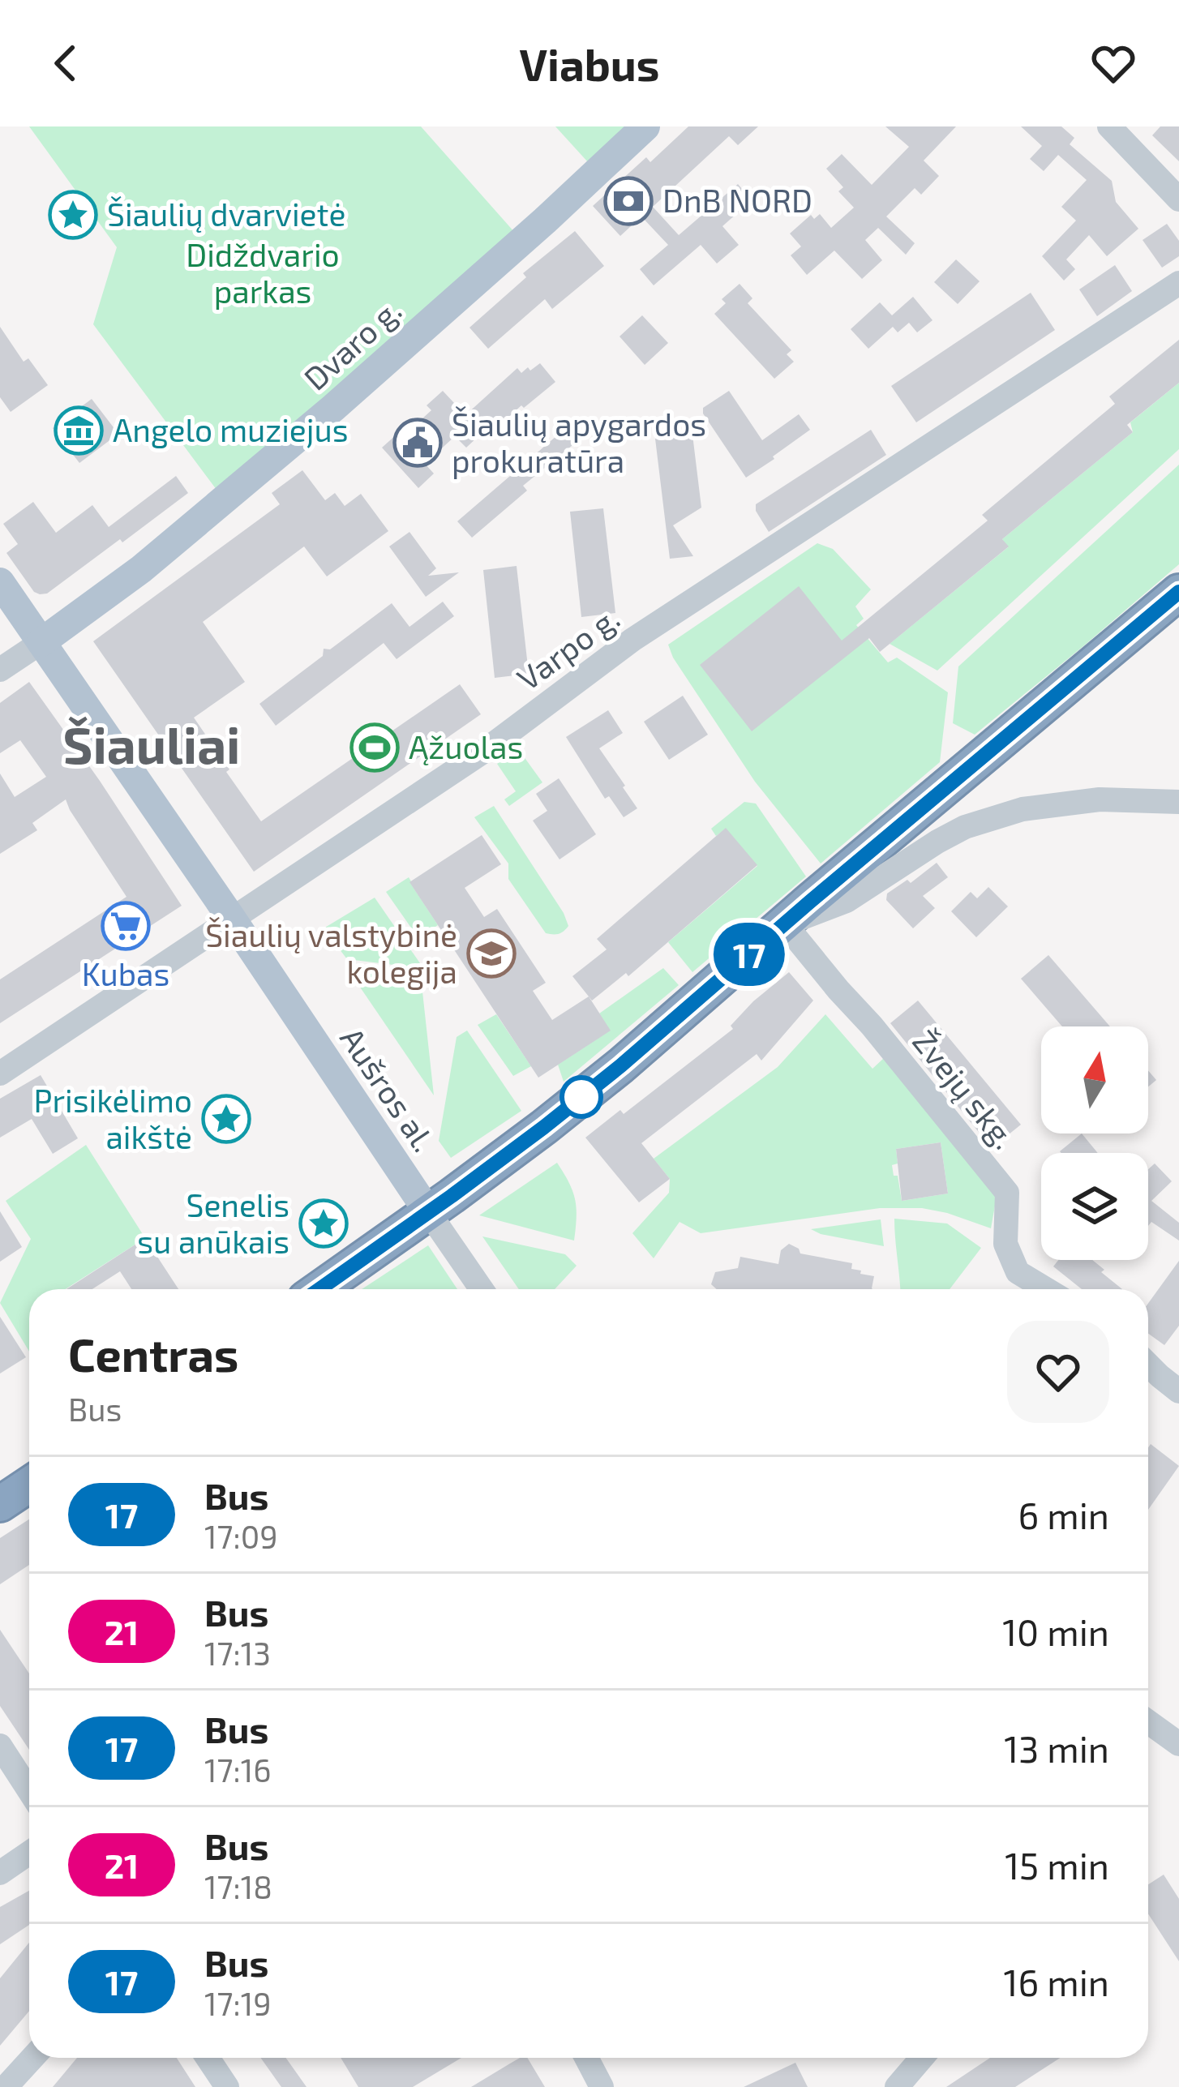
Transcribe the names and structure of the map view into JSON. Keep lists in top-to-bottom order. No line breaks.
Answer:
{"streets":{"main road":["Dvaro g.","Aušros al."],"street":["Varpo g.","Žvejų skg."]},"crossings":[["Dvaro g.","Aušros al."],["Varpo g.","Aušros al."]],"districts":["Šiauliai"],"parks":["Didždvario parkas"],"places":{"bank":["DnB NORD"],"place":["Šiaulių dvarvietė","Prisikėlimo aikštė","Senelis su anūkais"],"museum":["Angelo muziejus"],"public building":["Šiaulių apygardos prokuratūra"],"sports":["Ąžuolas"],"supermarket":["Kubas"],"school or university":["Šiaulių valstybinė kolegija"]},"lines":["bus line 17"],"north":"top","page":{"header":"Viabus","on_map":"17","heading":["Centras","Bus"],"list":[{"mark":"17","name":"Bus","note":"17:09","value":"6 min"},{"mark":"21","name":"Bus","note":"17:13","value":"10 min"},{"mark":"17","name":"Bus","note":"17:16","value":"13 min"},{"mark":"21","name":"Bus","note":"17:18","value":"15 min"},{"mark":"17","name":"Bus","note":"17:19","value":"16 min"}]}}
